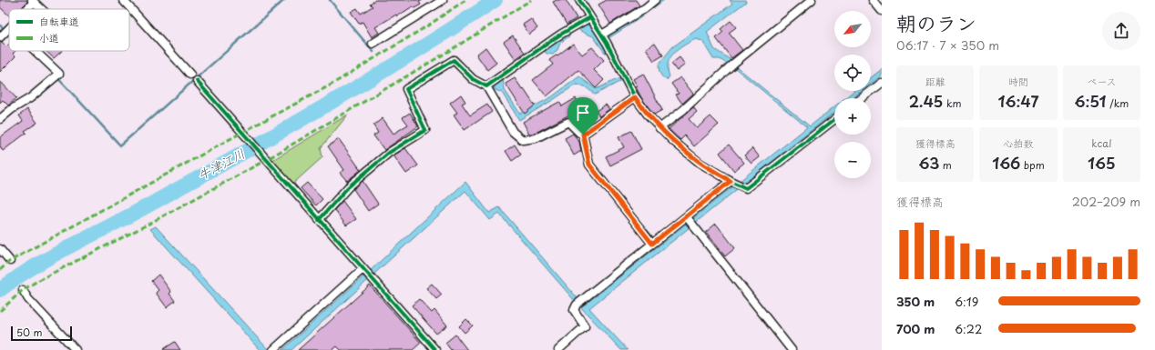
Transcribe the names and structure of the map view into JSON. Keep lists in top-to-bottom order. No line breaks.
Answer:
{"water":["牛津江川"],"legend":["自転車道","小道"],"scale_bar":"50 m","north":"bottom left","page":{"heading":["朝のラン","06:17 · 7 × 350 m"],"map_buttons":["+","−"],"stats":[["距離","2.45 km"],["時間","16:47"],["ペース","6:51 /km"],["獲得標高","63 m"],["心拍数","166 bpm"],["kcal","165"]],"chart":["獲得標高","202–209 m"],"list":[{"name":"350 m","note":"6:19"},{"name":"700 m","note":"6:22"}],"scale":"50 m"}}
